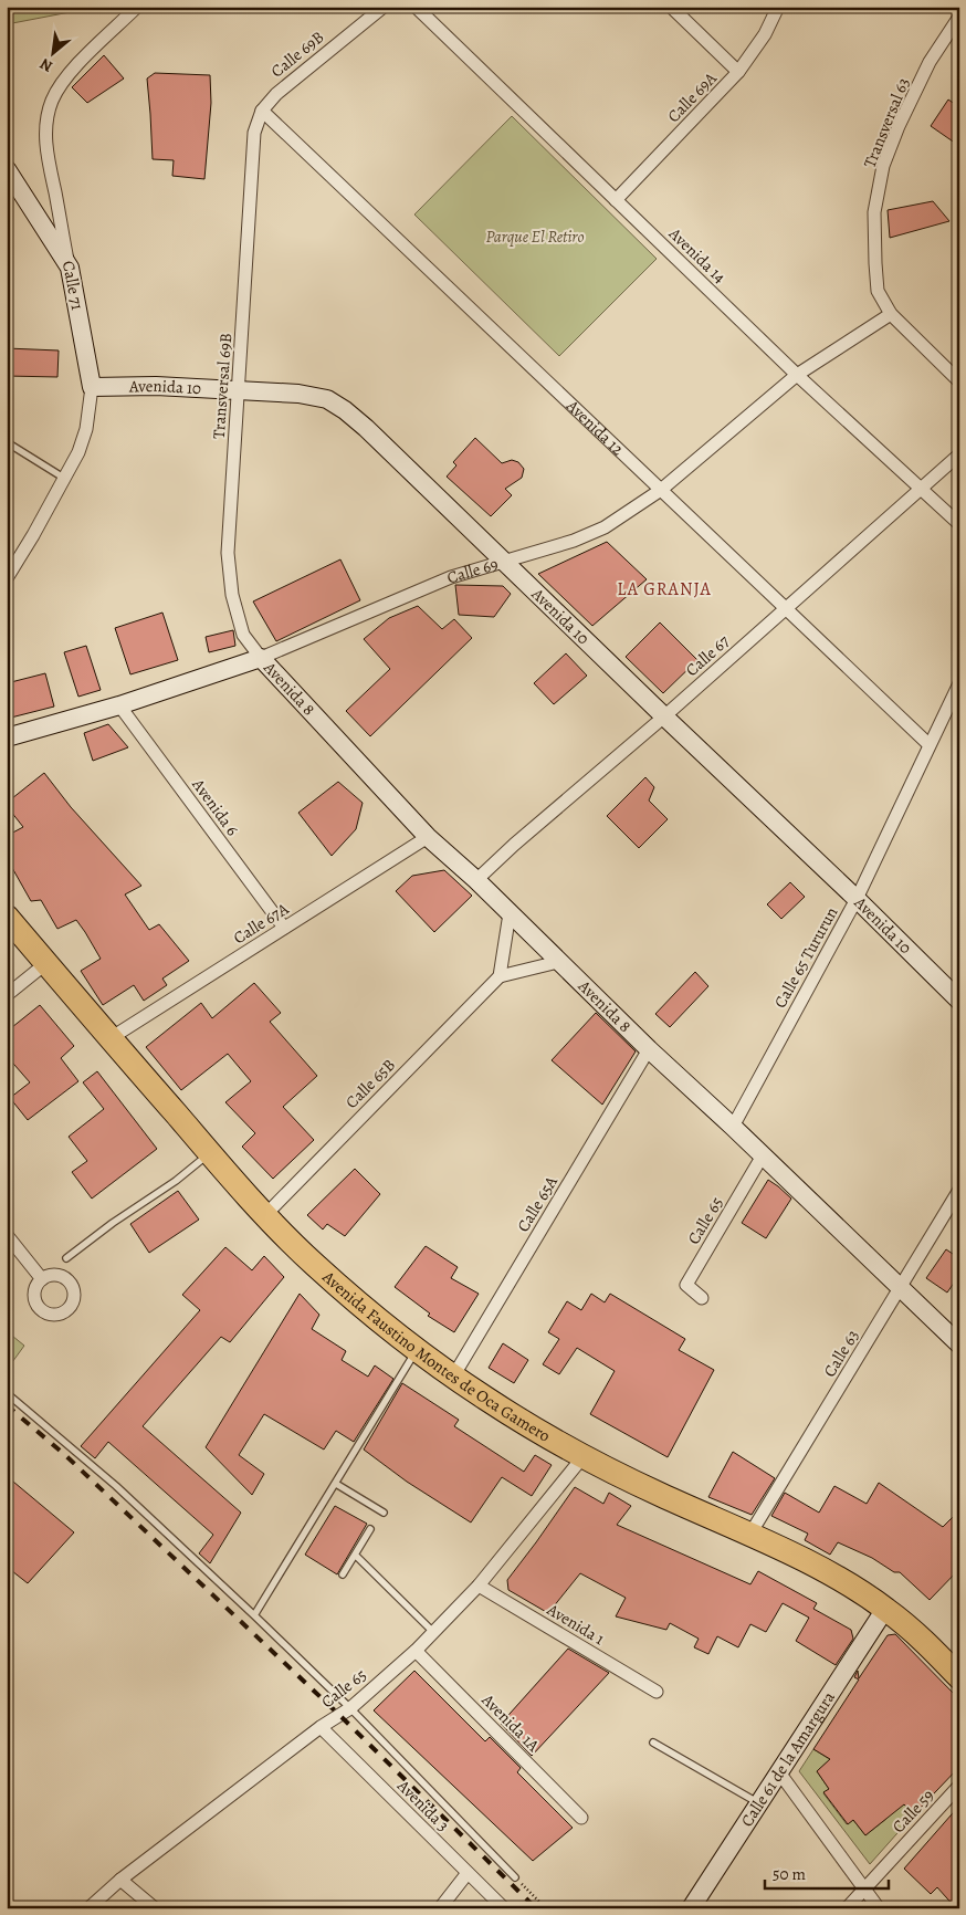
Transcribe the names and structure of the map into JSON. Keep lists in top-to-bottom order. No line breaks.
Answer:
{"streets":{"highway":["Avenida Faustino Montes de Oca Gamero"],"street":["Calle 69B","Calle 69A","Transversal 63","Avenida 14","Calle 71","Transversal 69B","Avenida 10","Avenida 12","Calle 69","Calle 67","Avenida 8","Avenida 6","Calle 67A","Calle 65 Tururun","Calle 65B","Calle 65A","Calle 65","Calle 63","Avenida 1","Avenida 1A","Calle 61 de la Amargura","Avenida 3","Calle 59"]},"crossings":[["Calle 69B","Transversal 69B"],["Calle 69B","Avenida 12"],["Calle 69A","Avenida 14"],["Transversal 63","Calle 69"],["Avenida 14","Calle 69"],["Avenida 14","Calle 67"],["Calle 71","Avenida 10"],["Transversal 69B","Avenida 10"],["Transversal 69B","Avenida 12"],["Transversal 69B","Calle 69"],["Transversal 69B","Avenida 8"],["Avenida 10","Calle 69"],["Avenida 10","Calle 67"],["Avenida 10","Calle 65 Tururun"],["Avenida 12","Calle 69"],["Avenida 12","Calle 67"],["Avenida 12","Calle 65 Tururun"],["Calle 69","Avenida 8"],["Calle 69","Avenida 6"],["Calle 67","Avenida 8"],["Avenida 8","Calle 67A"],["Avenida 8","Calle 65 Tururun"],["Avenida 8","Calle 65A"],["Avenida 8","Calle 65"],["Avenida 8","Calle 63"],["Avenida 6","Calle 67A"],["Calle 67A","Avenida Faustino Montes de Oca Gamero"],["Calle 65B","Avenida Faustino Montes de Oca Gamero"],["Calle 65A","Avenida Faustino Montes de Oca Gamero"],["Calle 65","Avenida Faustino Montes de Oca Gamero"],["Calle 65","Avenida 1"],["Calle 65","Avenida 1A"],["Calle 65","Avenida 3"],["Calle 63","Avenida Faustino Montes de Oca Gamero"],["Avenida Faustino Montes de Oca Gamero","Calle 61 de la Amargura"]],"districts":["LA GRANJA"],"parks":["Parque El Retiro"],"scale_bar":"50 m","north":"bottom left"}
